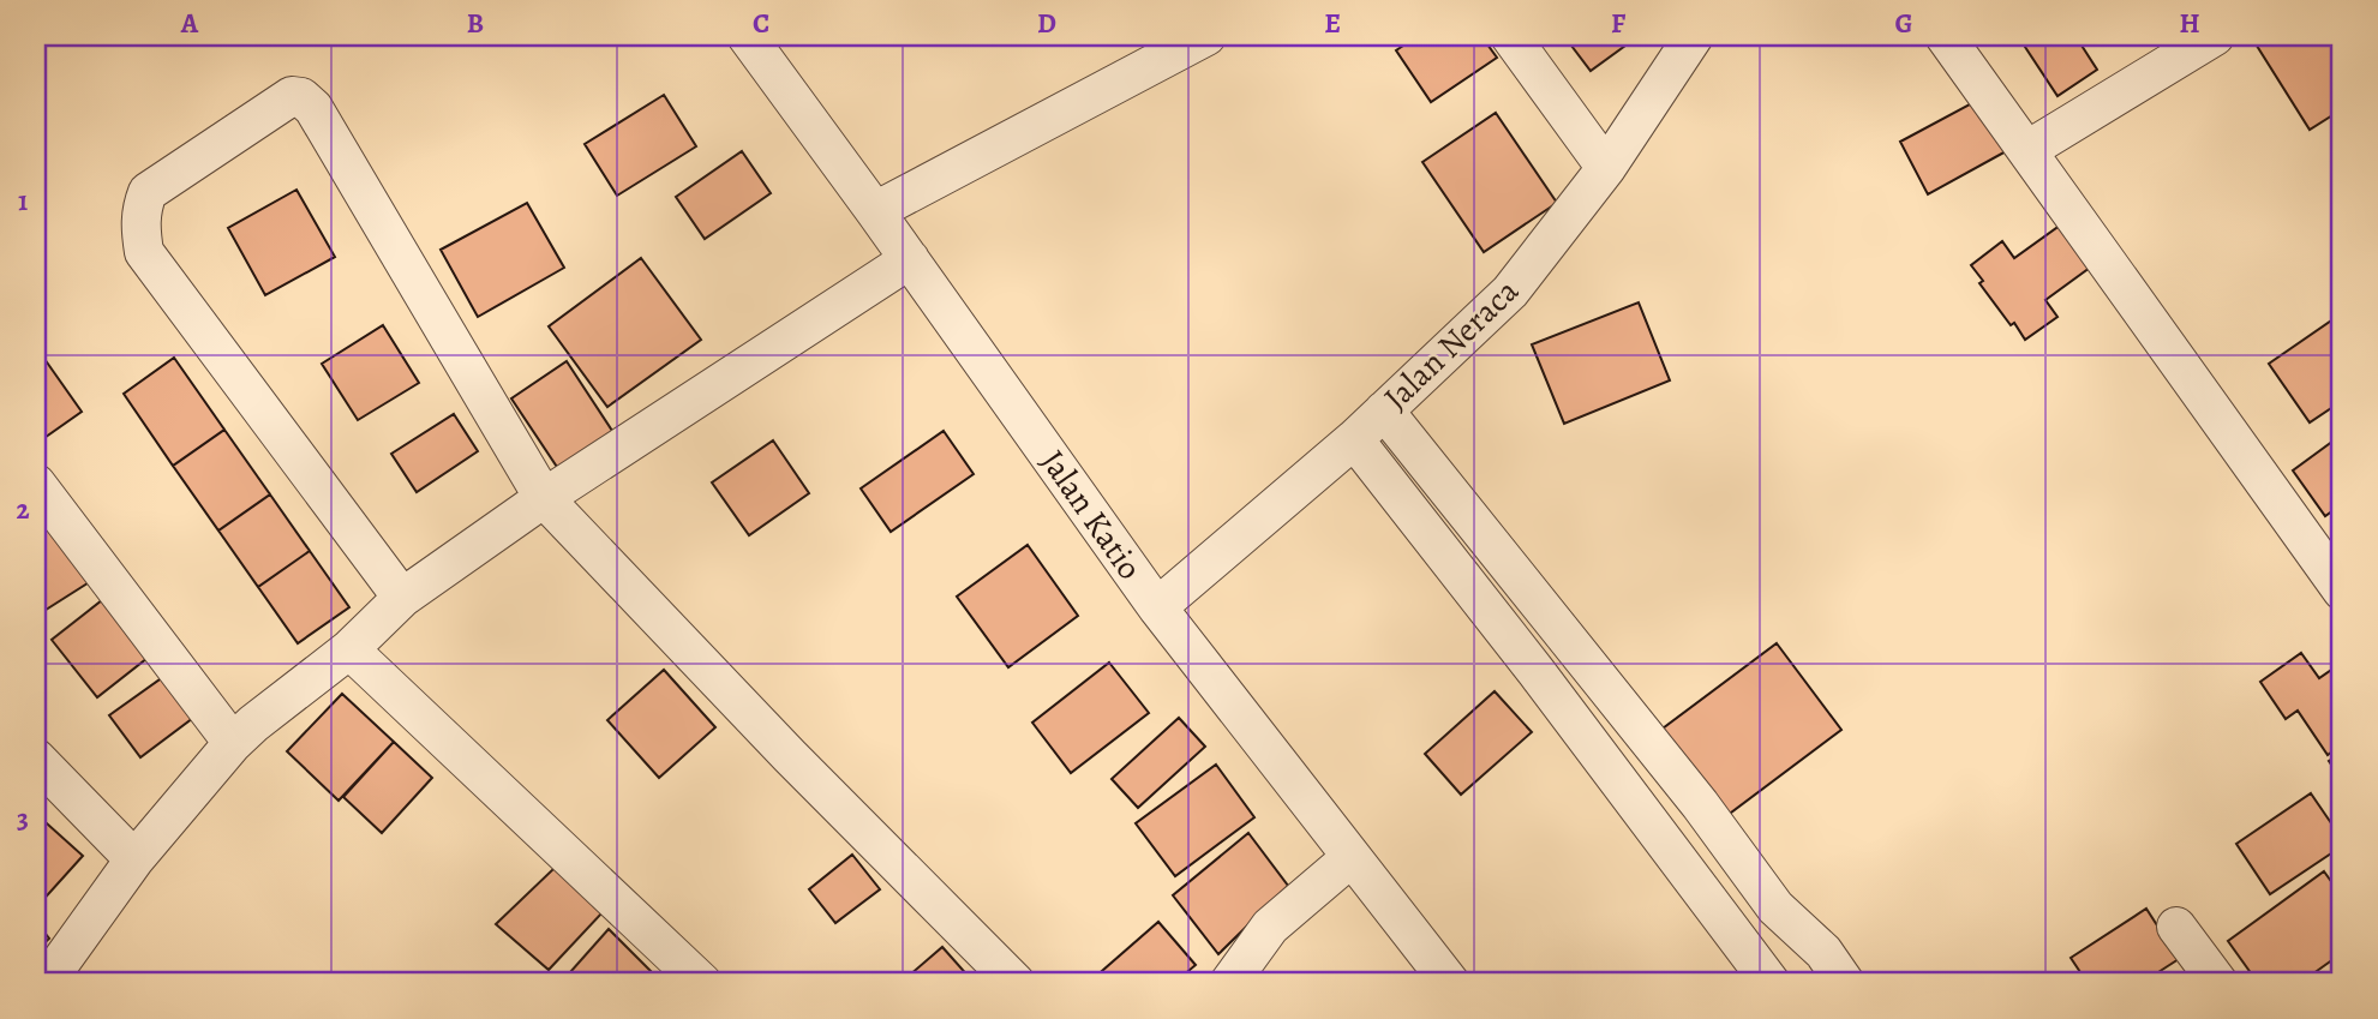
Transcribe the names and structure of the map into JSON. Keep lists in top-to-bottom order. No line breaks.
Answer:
{"streets":{"street":["Jalan Neraca","Jalan Katio"]},"crossings":[["Jalan Neraca","Jalan Katio"]],"grid":{"columns":["A","B","C","D","E","F","G","H"],"rows":["1","2","3"]}}
